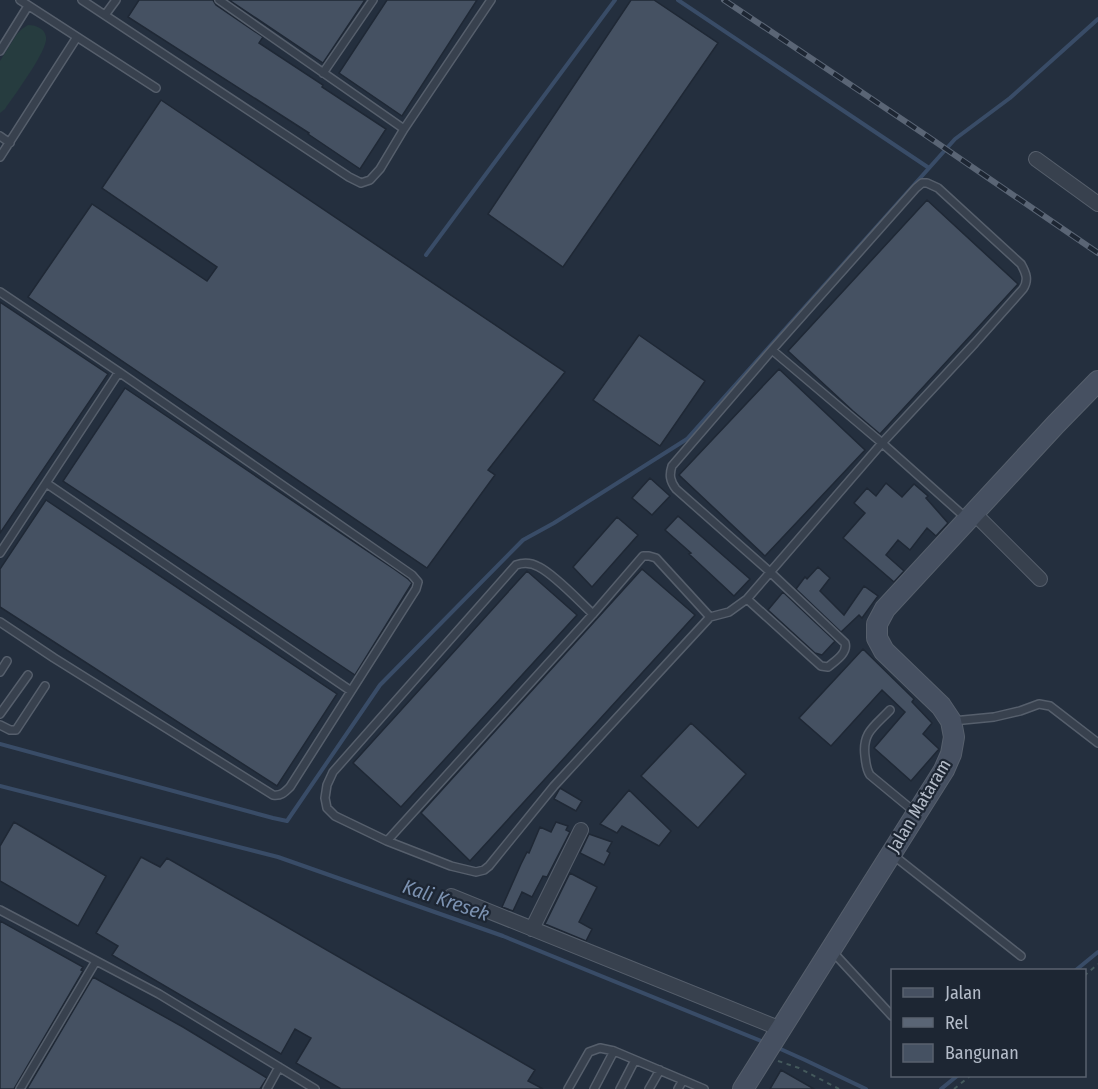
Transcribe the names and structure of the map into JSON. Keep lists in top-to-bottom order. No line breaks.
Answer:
{"streets":{"main road":["Jalan Mataram"]},"water":["Kali Kresek"],"legend":["Jalan","Rel","Bangunan"]}
